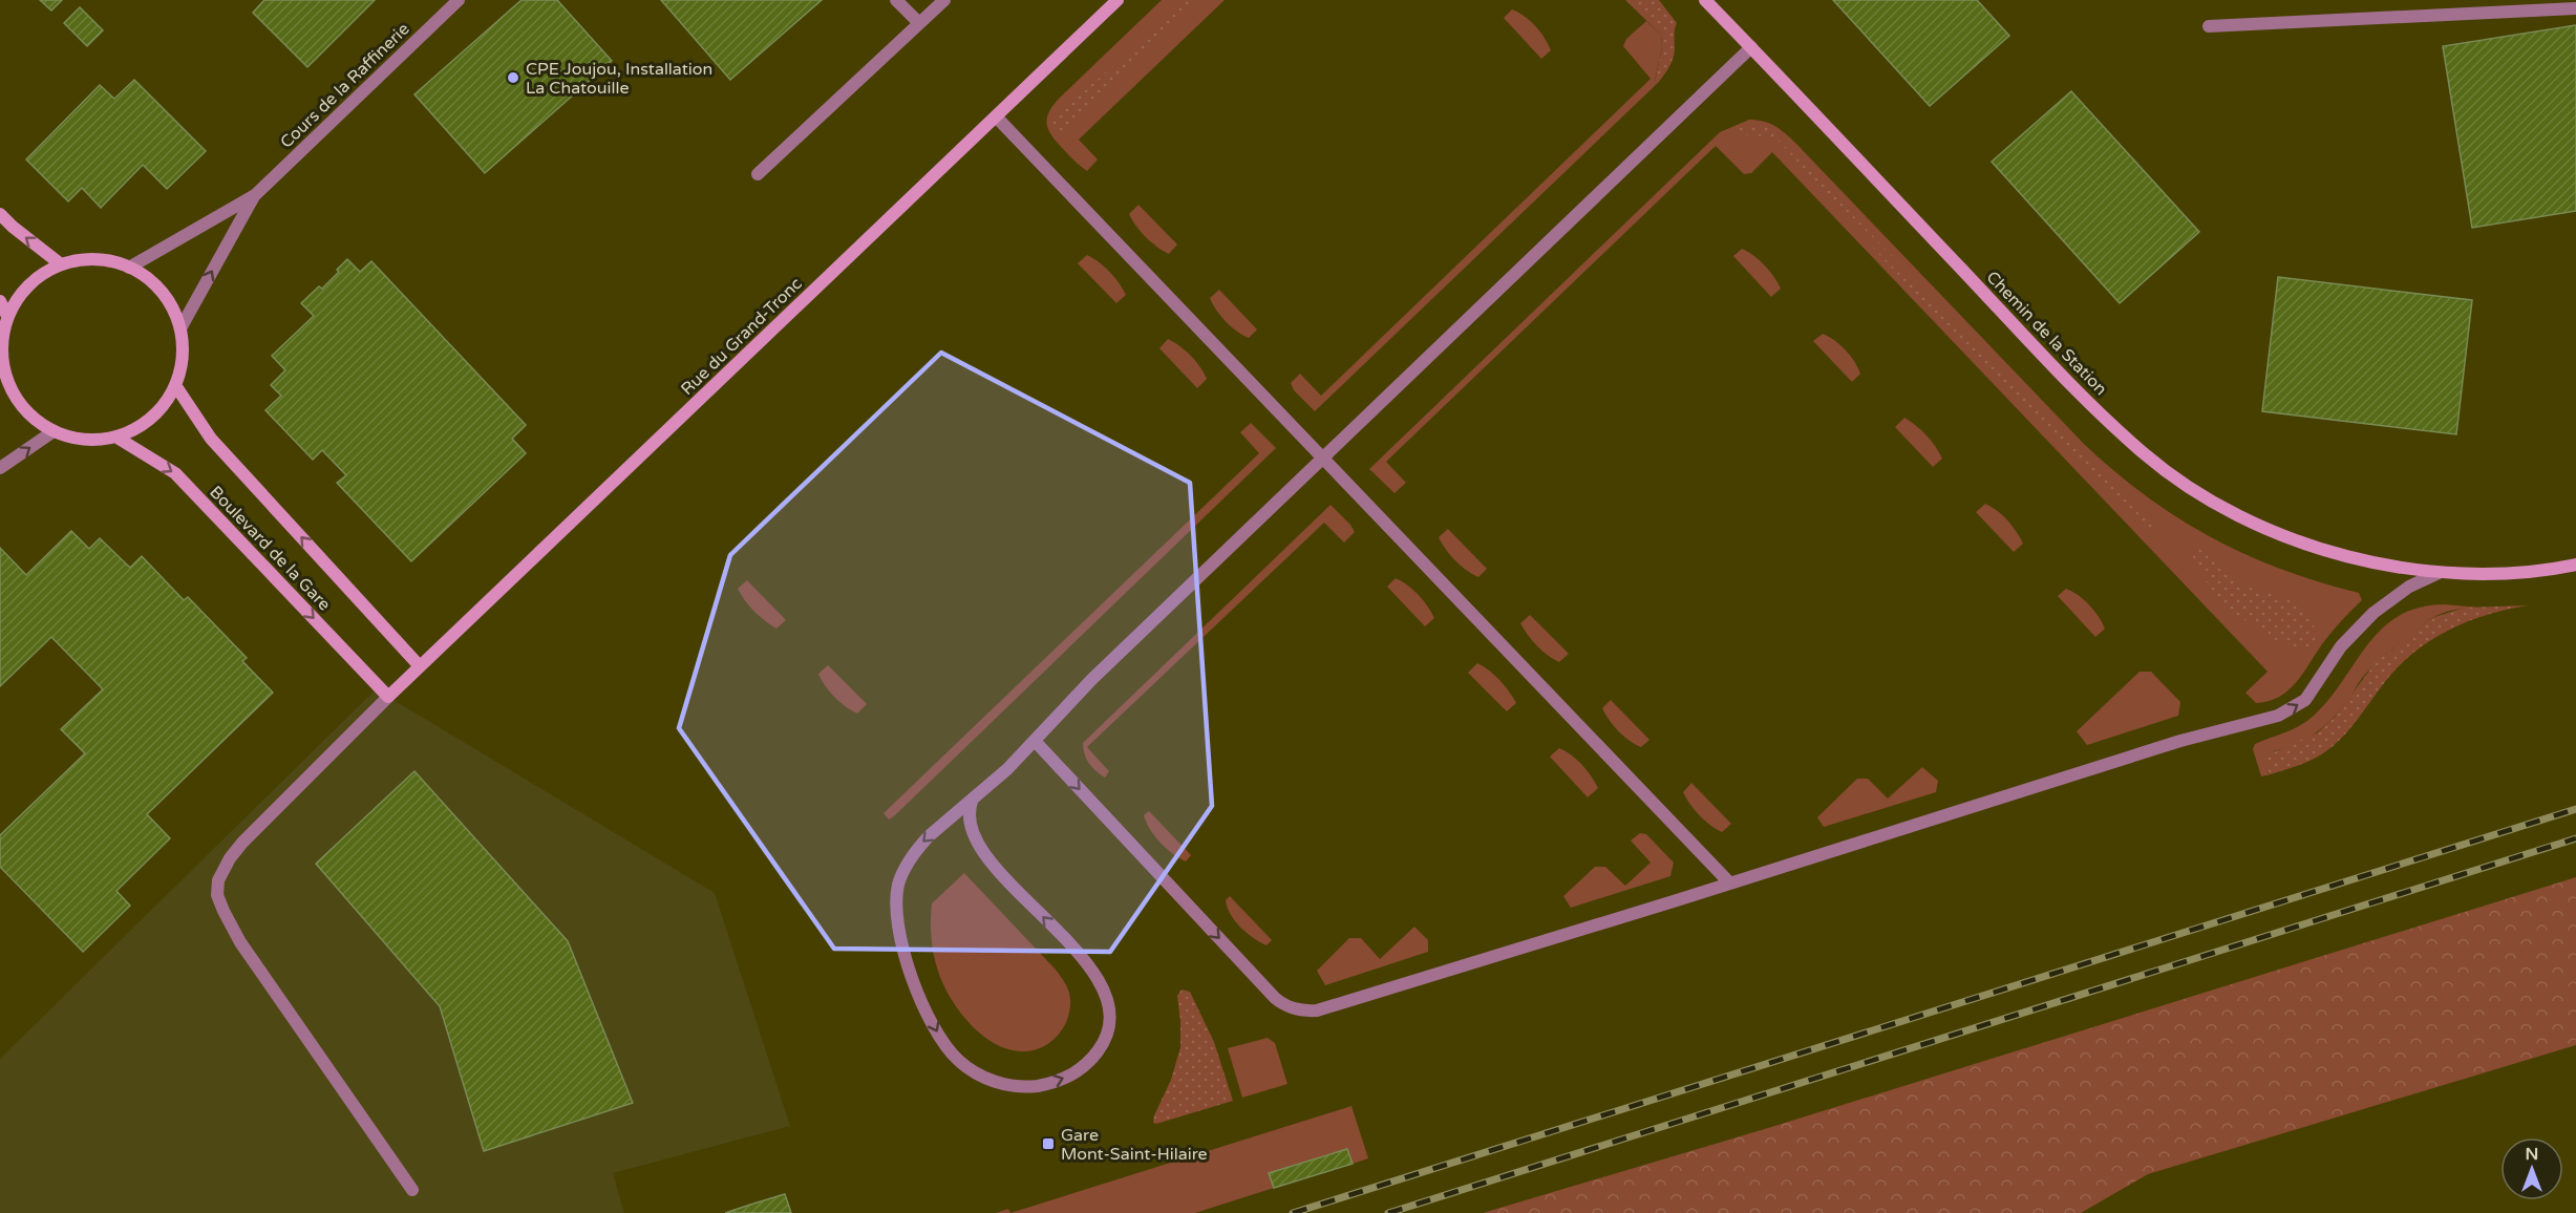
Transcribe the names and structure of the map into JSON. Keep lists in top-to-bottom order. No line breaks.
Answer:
{"streets":{"street":["Cours de la Raffinerie","Chemin de la Station","Rue du Grand-Tronc","Boulevard de la Gare"]},"crossings":[["Cours de la Raffinerie","Boulevard de la Gare"],["Rue du Grand-Tronc","Boulevard de la Gare"]],"places":{"other":["CPE Joujou, Installation La Chatouille"],"transit":["Gare Mont-Saint-Hilaire"]},"north":"top"}
